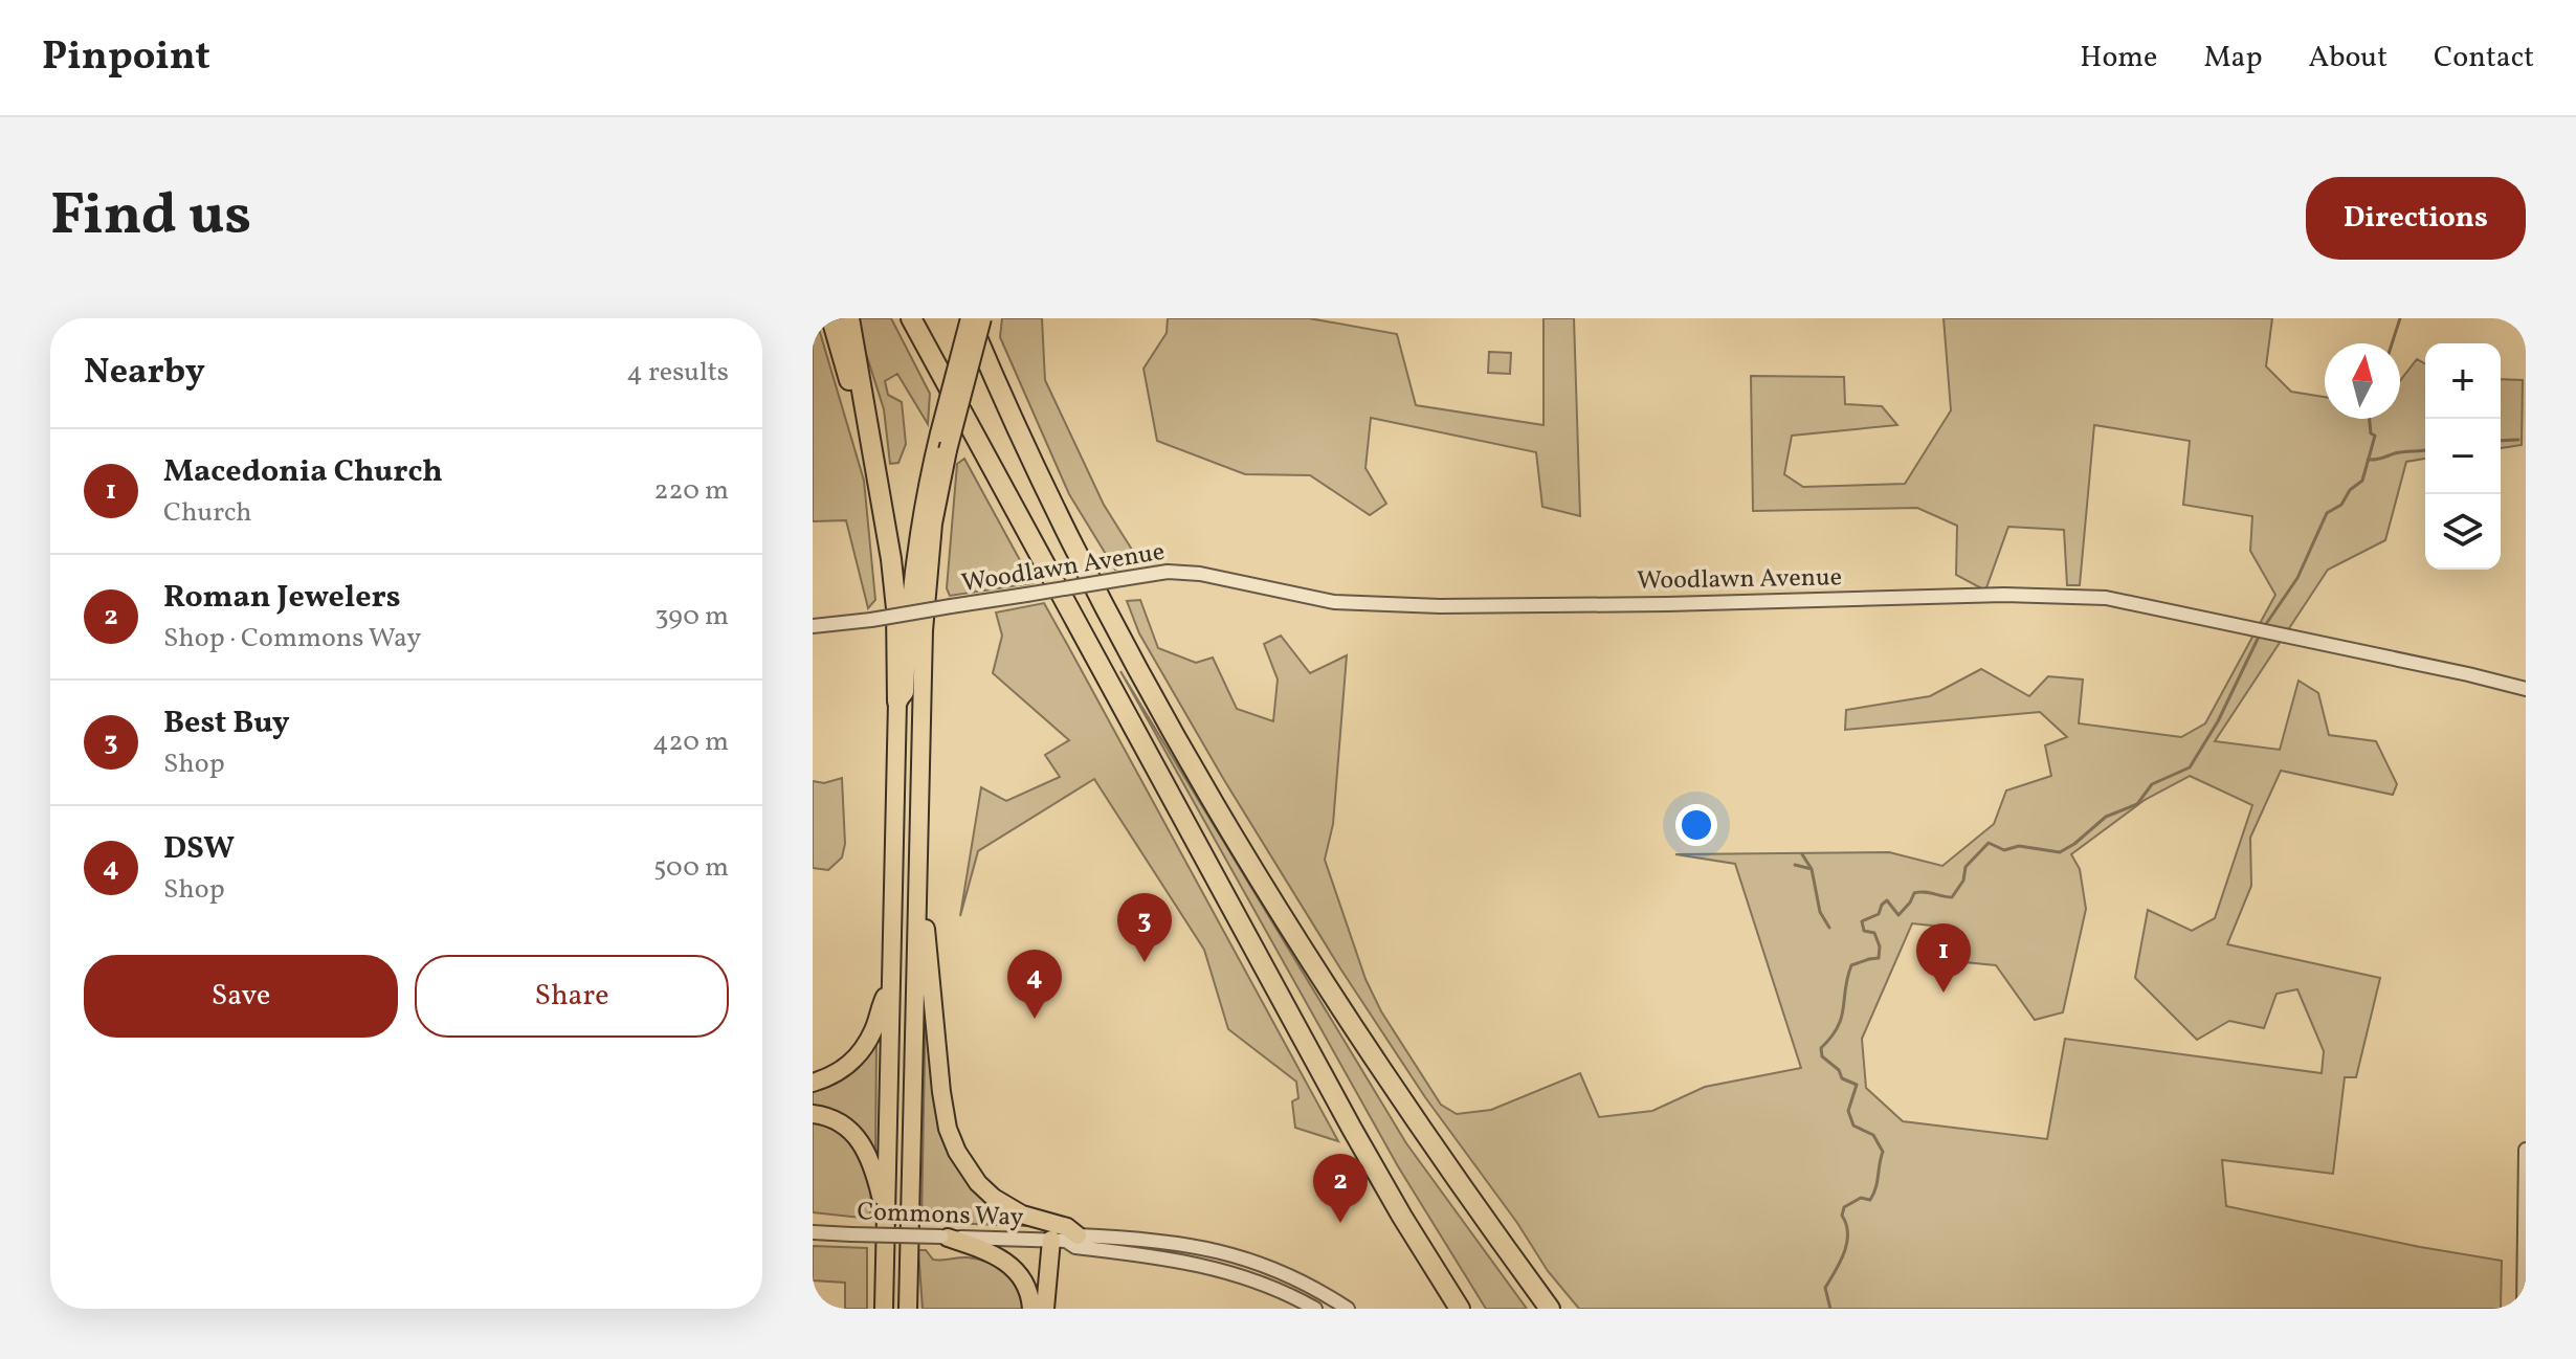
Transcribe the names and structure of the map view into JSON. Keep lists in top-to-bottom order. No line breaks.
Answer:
{"streets":{"street":["Woodlawn Avenue","Commons Way"]},"north":"top","page":{"header":"Pinpoint","nav":["Home","Map","About","Contact"],"title":"Find us","buttons":["Directions",["Save","Share"]],"heading":["Nearby","4 results"],"map_buttons":["+","−"],"list":[{"mark":"1","name":"Macedonia Church","note":"Church","value":"220 m"},{"mark":"2","name":"Roman Jewelers","note":"Shop · Commons Way","value":"390 m"},{"mark":"3","name":"Best Buy","note":"Shop","value":"420 m"},{"mark":"4","name":"DSW","note":"Shop","value":"500 m"}],"pins":["3","1","4","2"]}}
